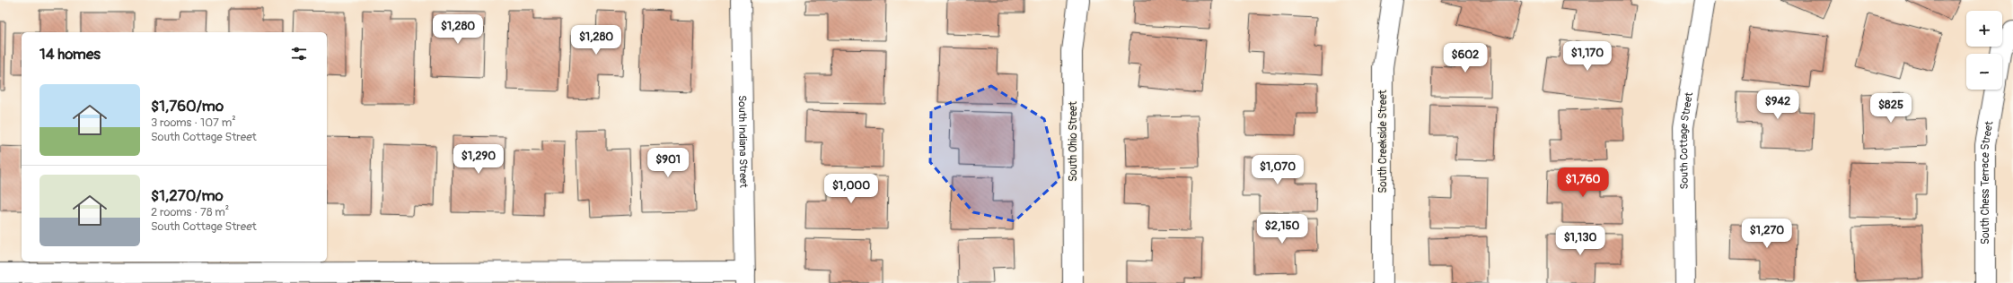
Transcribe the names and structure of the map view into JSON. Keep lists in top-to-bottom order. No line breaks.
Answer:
{"streets":{"street":["South Cottage Street","South Indiana Street","South Ohio Street","South Creekside Street","South Chess Terrace Street"]},"page":{"map_buttons":["+","−"],"price":["$1,280","$1,280","$1,170","$602","$942","$825","$1,290","$901","$1,070","$1,760","$1,000","$2,150","$1,270","$1,130"],"heading":"14 homes","list":[{"name":"$1,760/mo","note":"3 rooms · 107 m² · South Cottage Street"},{"name":"$1,270/mo","note":"2 rooms · 78 m² · South Cottage Street"}]}}
